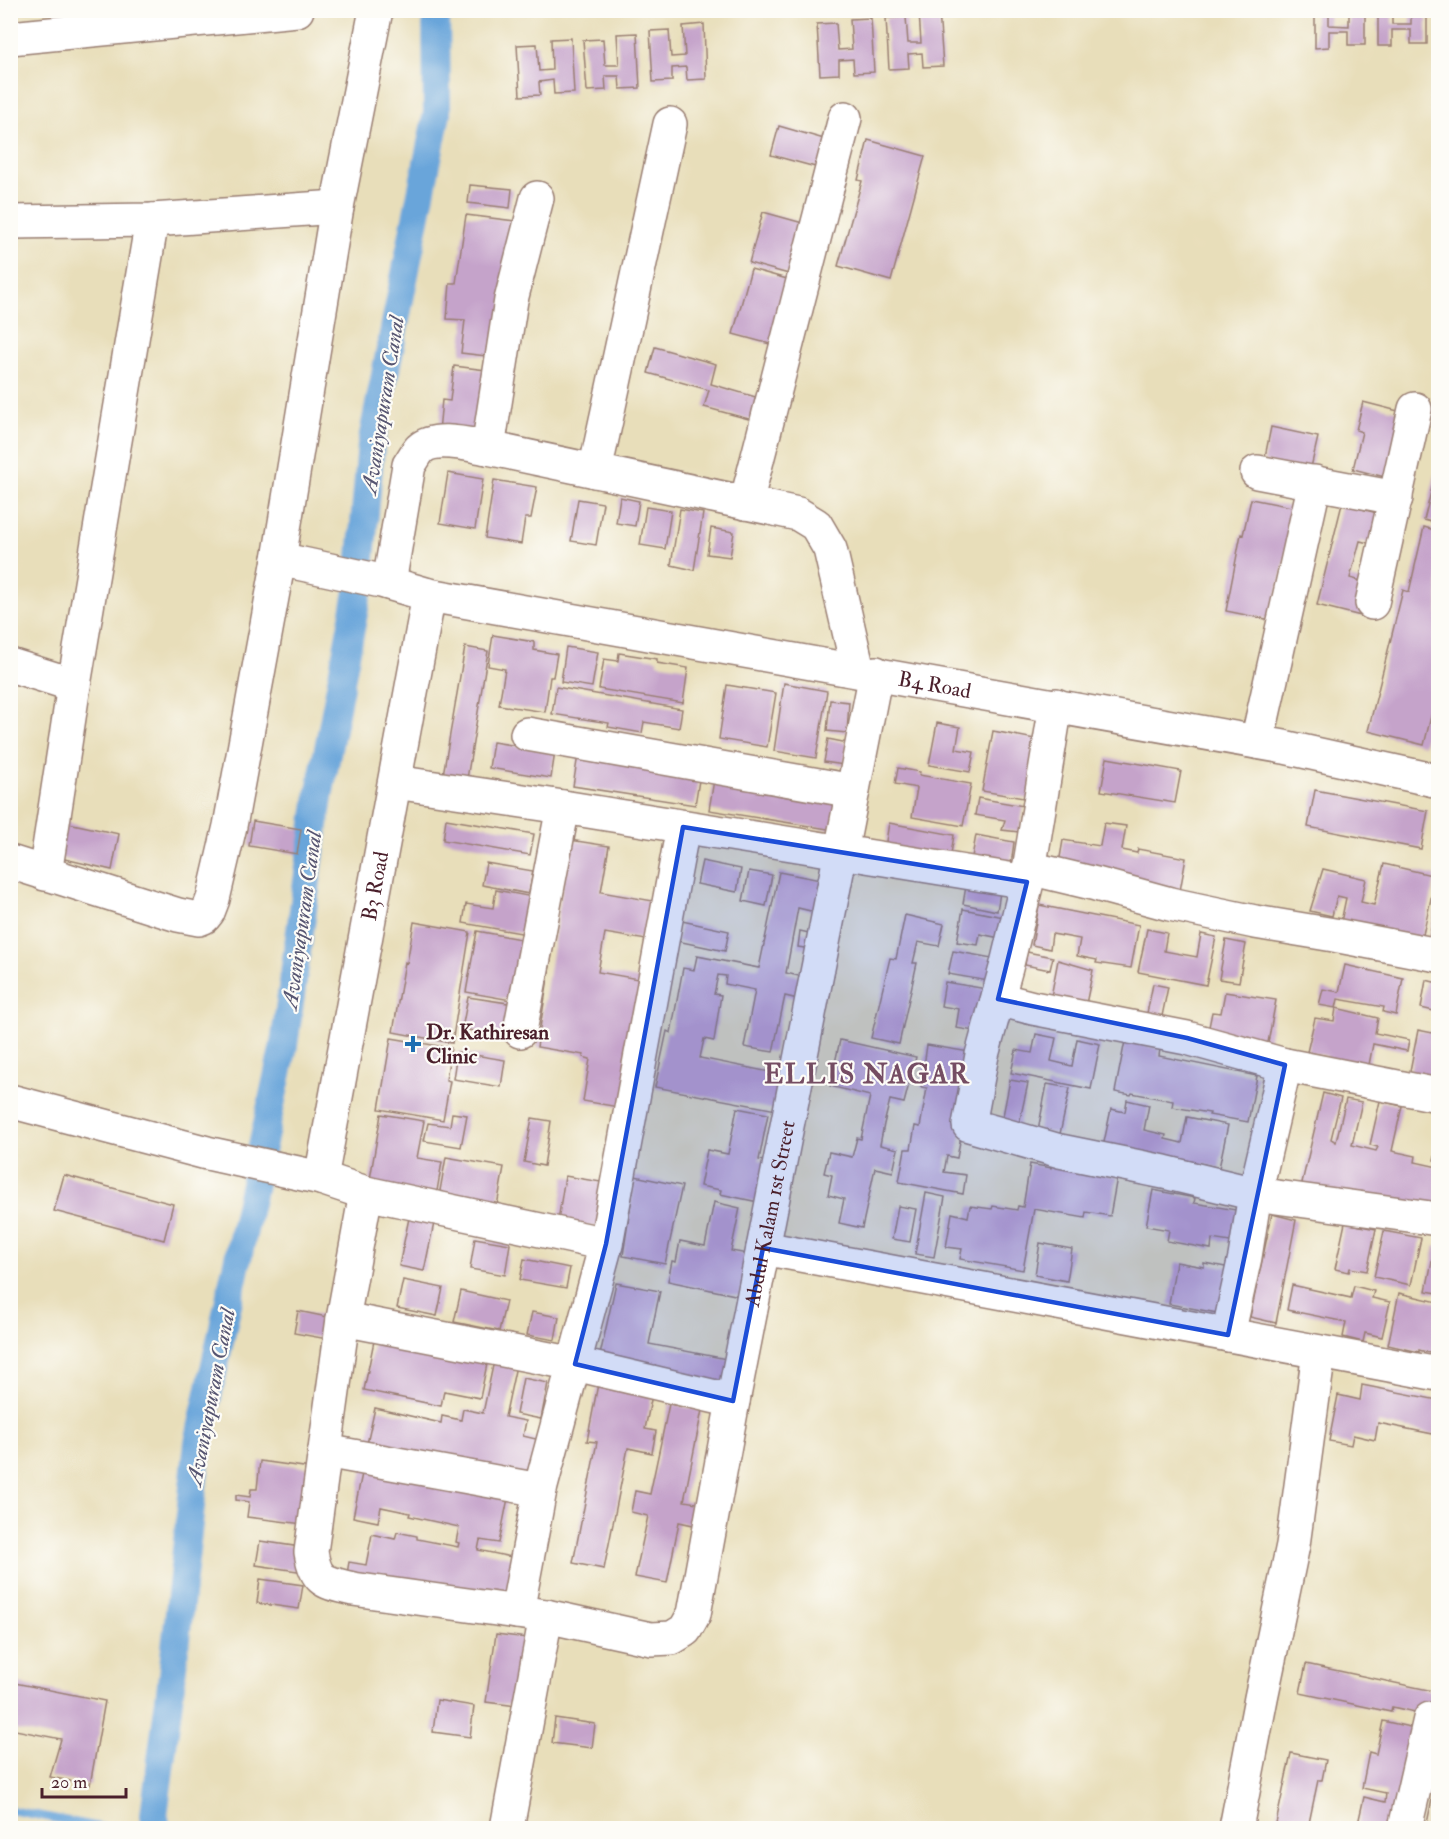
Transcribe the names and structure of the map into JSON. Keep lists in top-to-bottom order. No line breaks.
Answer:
{"streets":{"street":["B4 Road","B3 Road","Abdul Kalam 1st Street"]},"crossings":[["B4 Road","B3 Road"],["B4 Road","Abdul Kalam 1st Street"]],"districts":["ELLIS NAGAR"],"water":["Avaniyapuram Canal"],"places":{"health":["Dr. Kathiresan Clinic"]},"scale_bar":"20 m"}
